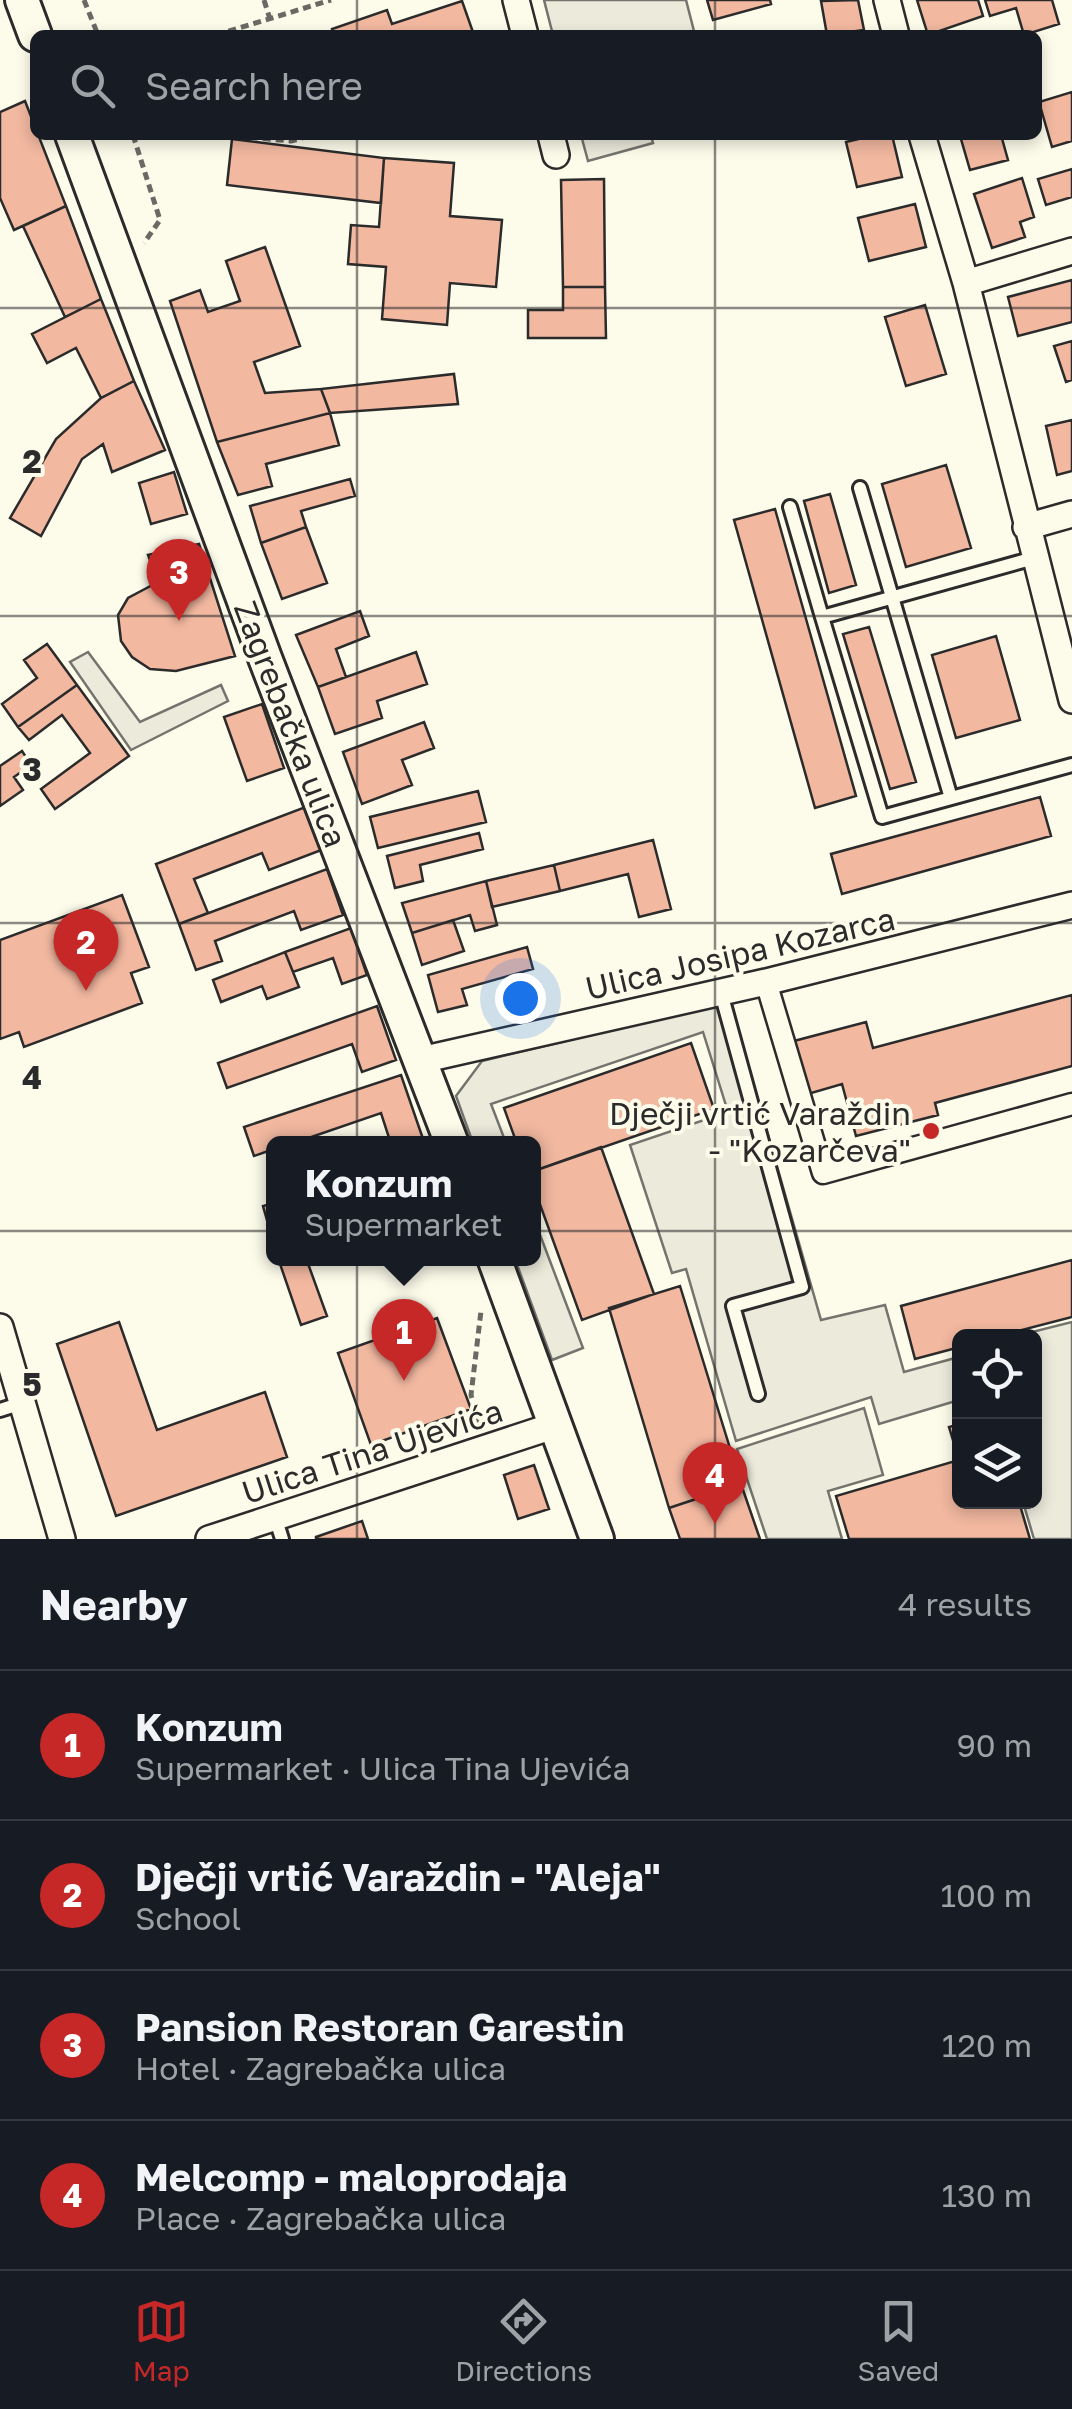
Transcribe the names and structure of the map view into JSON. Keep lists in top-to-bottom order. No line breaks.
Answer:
{"streets":{"street":["Zagrebačka ulica","Ulica Josipa Kozarca","Ulica Tina Ujevića"]},"crossings":[["Zagrebačka ulica","Ulica Josipa Kozarca"]],"places":["Dječji vrtić Varaždin - \"Kozarčeva\""],"page":{"search":"Search here","pins":["3","2","1","4"],"popup":["Konzum","Supermarket"],"heading":["Nearby","4 results"],"list":[{"mark":"1","name":"Konzum","note":"Supermarket · Ulica Tina Ujevića","value":"90 m"},{"mark":"2","name":"Dječji vrtić Varaždin - \"Aleja\"","note":"School","value":"100 m"},{"mark":"3","name":"Pansion Restoran Garestin","note":"Hotel · Zagrebačka ulica","value":"120 m"},{"mark":"4","name":"Melcomp - maloprodaja","note":"Place · Zagrebačka ulica","value":"130 m"}],"nav":["Map","Directions","Saved"]},"grid":{"rows":["2","3","4","5"]}}
